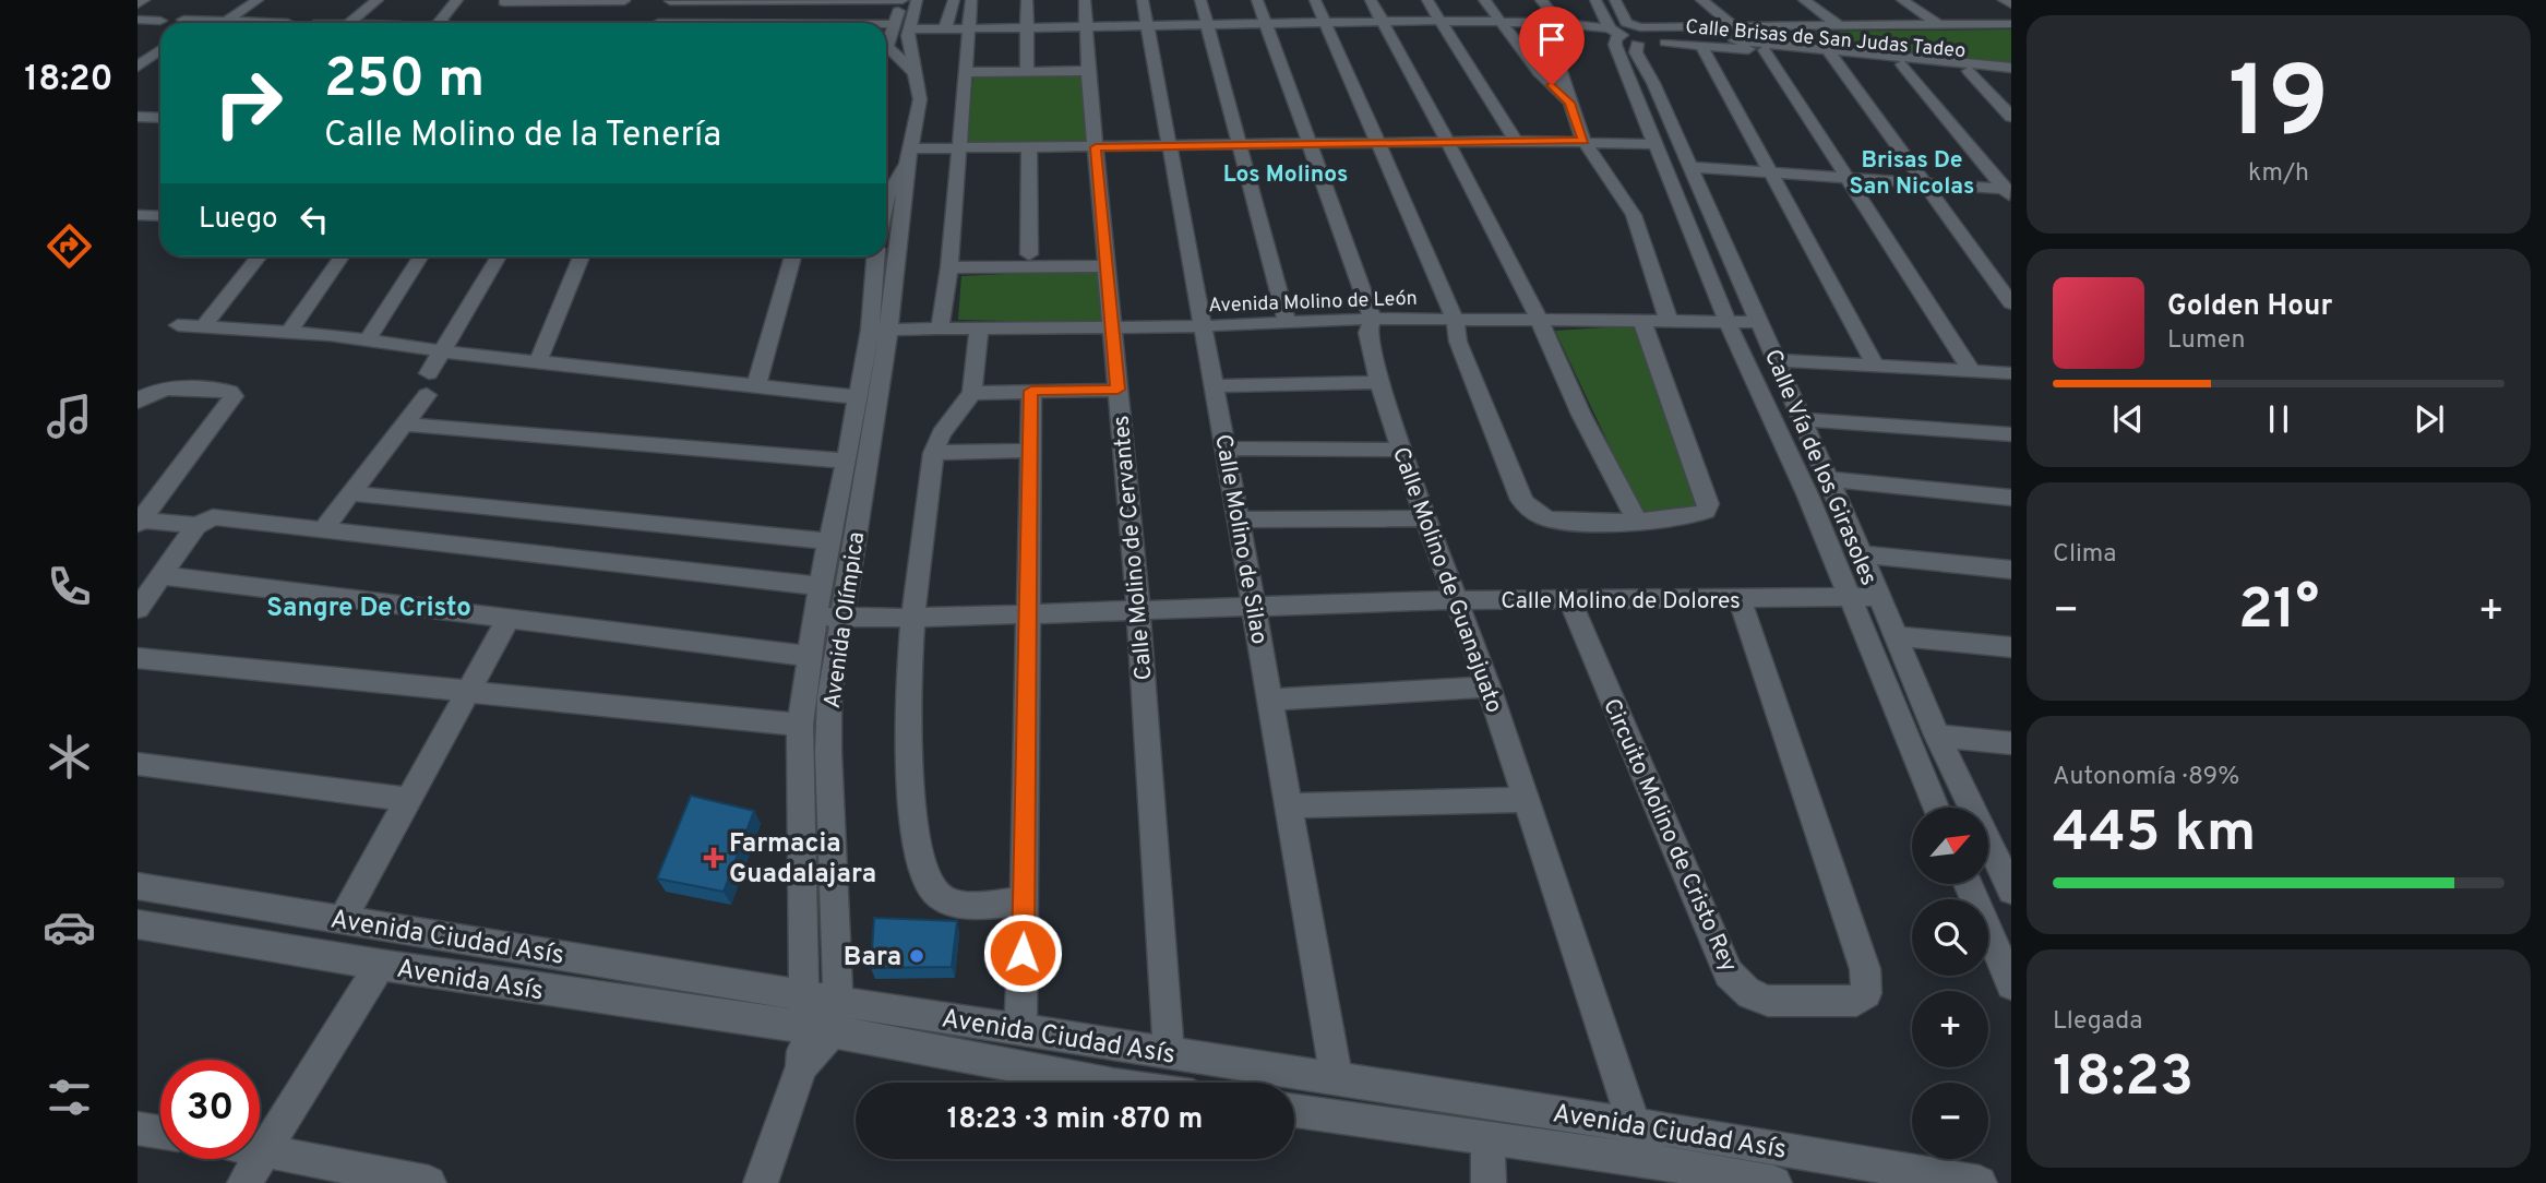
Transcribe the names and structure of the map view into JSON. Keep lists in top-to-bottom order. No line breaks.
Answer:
{"streets":{"street":["Calle Brisas de San Judas Tadeo","Avenida Molino de León","Calle Vía de los Girasoles","Calle Molino de Silao","Calle Molino de Cervantes","Calle Molino de Guanajuato","Calle Molino de Dolores","Avenida Olímpica","Circuito Molino de Cristo Rey","Avenida Ciudad Asís","Avenida Asís"]},"crossings":[["Calle Brisas de San Judas Tadeo","Calle Vía de los Girasoles"],["Avenida Molino de León","Calle Vía de los Girasoles"],["Avenida Molino de León","Calle Molino de Silao"],["Avenida Molino de León","Calle Molino de Cervantes"],["Avenida Molino de León","Calle Molino de Guanajuato"],["Avenida Molino de León","Avenida Olímpica"],["Calle Vía de los Girasoles","Calle Molino de Dolores"],["Calle Molino de Silao","Calle Molino de Dolores"],["Calle Molino de Silao","Avenida Ciudad Asís"],["Calle Molino de Cervantes","Calle Molino de Dolores"],["Calle Molino de Cervantes","Avenida Ciudad Asís"],["Calle Molino de Guanajuato","Calle Molino de Dolores"],["Calle Molino de Guanajuato","Avenida Ciudad Asís"],["Calle Molino de Dolores","Avenida Olímpica"],["Calle Molino de Dolores","Circuito Molino de Cristo Rey"],["Avenida Olímpica","Avenida Ciudad Asís"],["Avenida Olímpica","Avenida Asís"],["Avenida Ciudad Asís","Avenida Asís"]],"districts":["Brisas De San Nicolas","Los Molinos","Sangre De Cristo"],"places":{"health":["Farmacia Guadalajara"],"other":["Bara"]},"north":"top right","page":{"tabs":"18:20","tile":[["19","km/h"],"Clima",["Autonomía · 89%","445 km"],["Llegada","18:23"]],"turn":["250 m","Calle Molino de la Tenería"],"then":"Luego","song":["Golden Hour","Lumen"],"heat":["−","21°","+"],"map_buttons":["+","−"],"limit":"30","trip":"18:23 · 3 min · 870 m"}}
